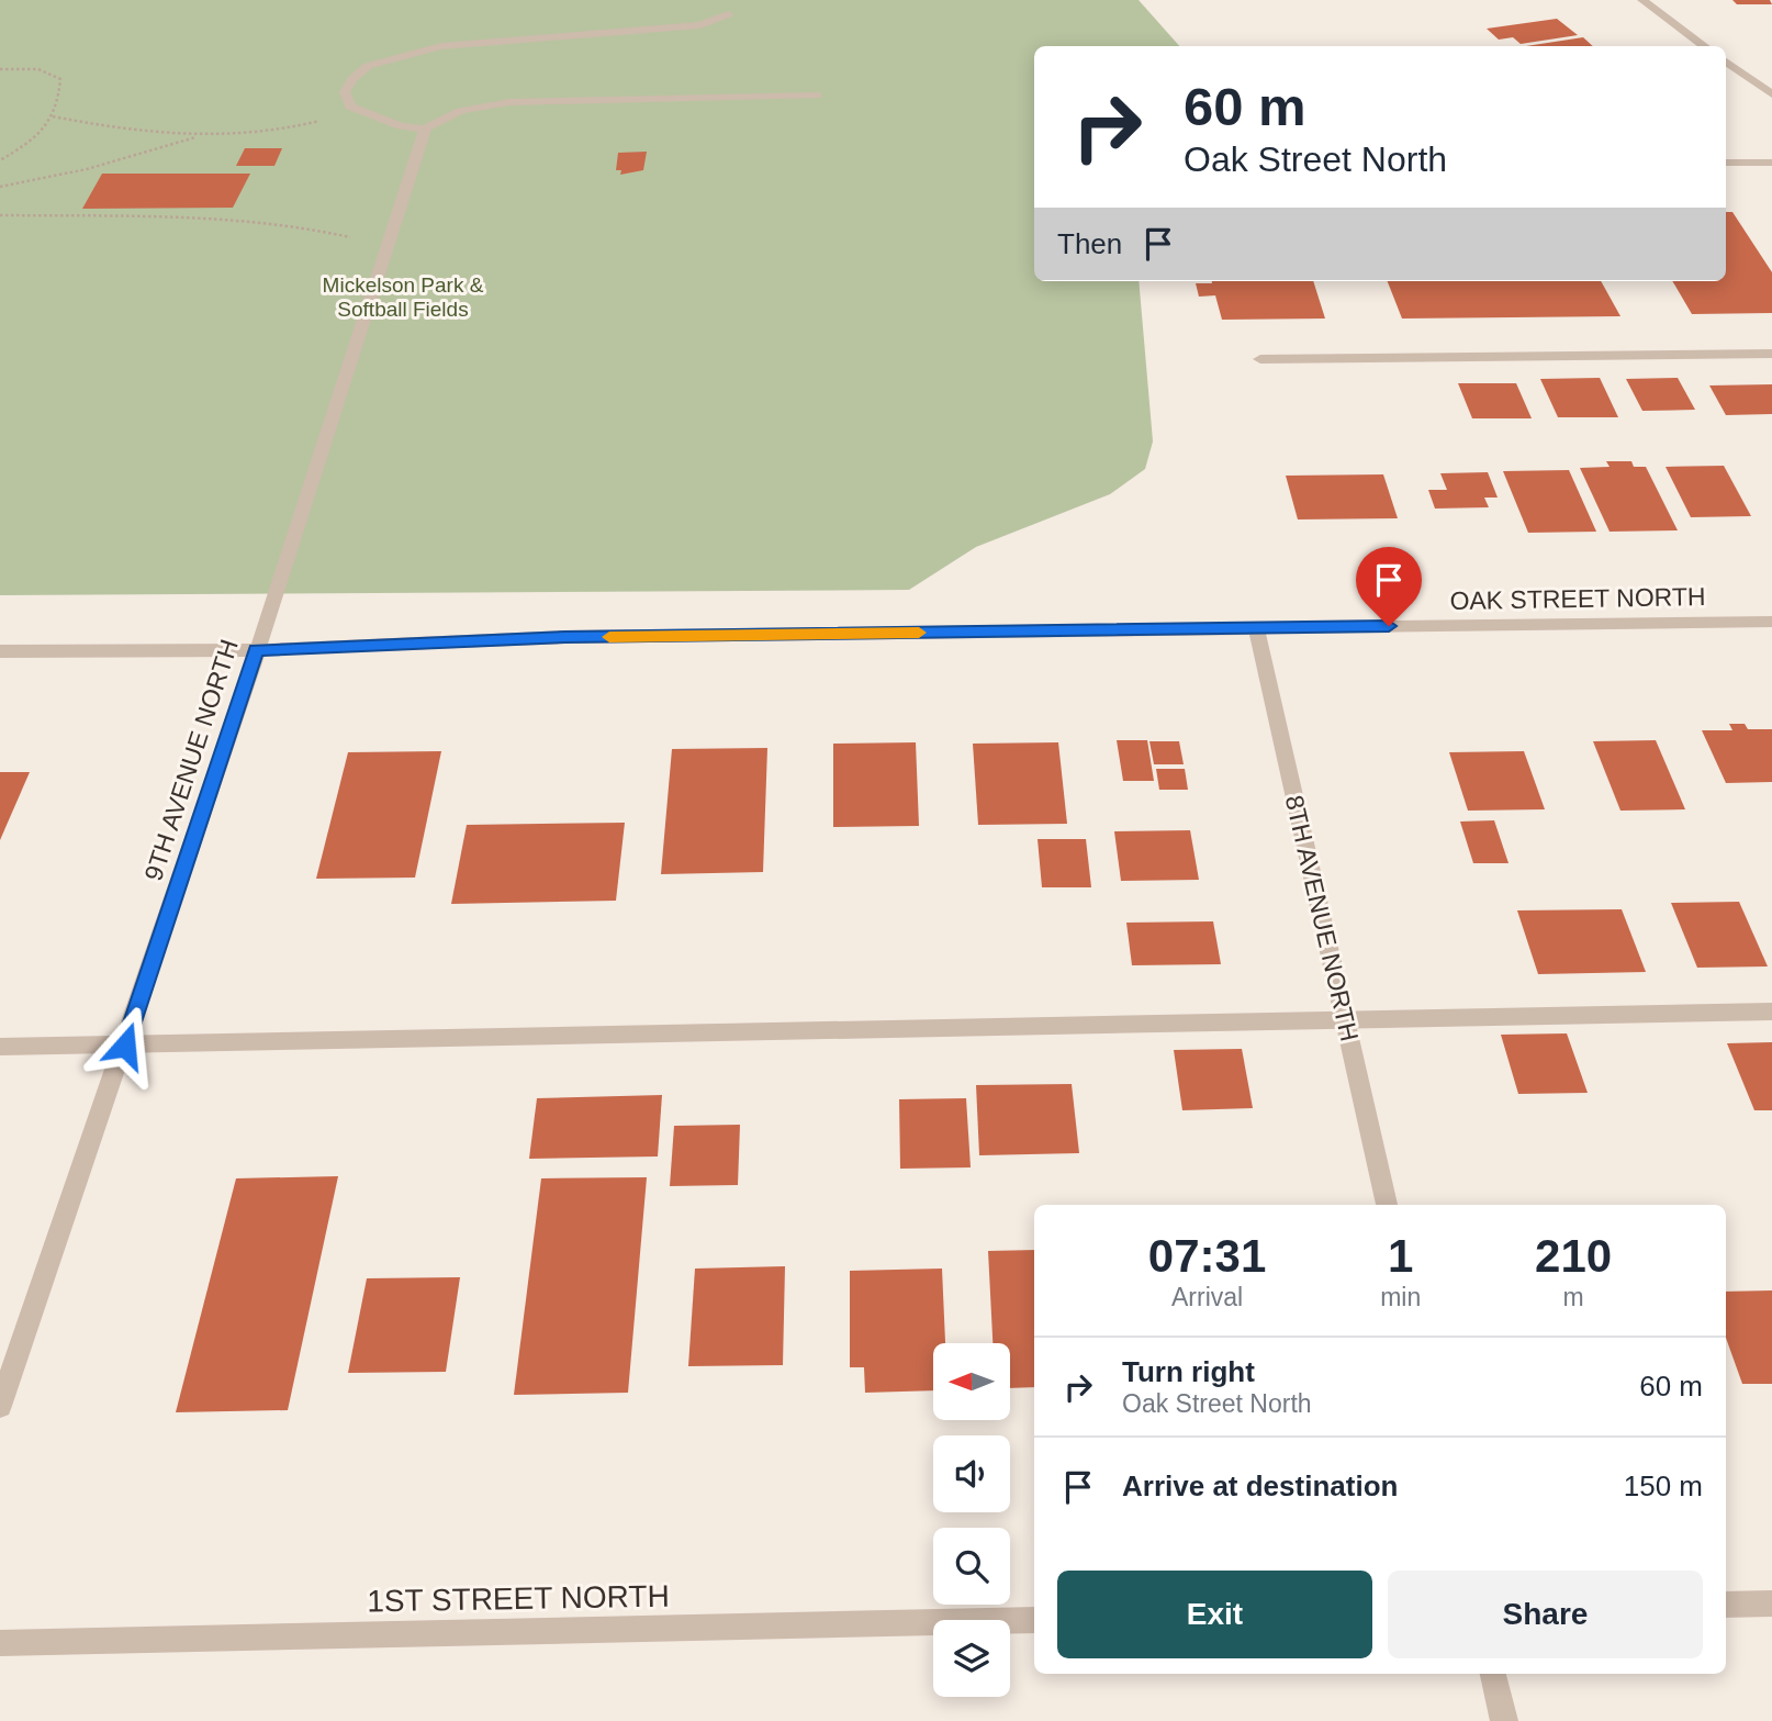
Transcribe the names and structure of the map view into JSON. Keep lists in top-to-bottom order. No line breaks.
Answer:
{"streets":{"street":["OAK STREET NORTH","9TH AVENUE NORTH","8TH AVENUE NORTH","1ST STREET NORTH"]},"crossings":[["OAK STREET NORTH","9TH AVENUE NORTH"],["OAK STREET NORTH","8TH AVENUE NORTH"]],"parks":["Mickelson Park & Softball Fields"],"north":"left","page":{"turn":["60 m","Oak Street North"],"then":"Then","eta":["07:31","Arrival","1","min","210","m"],"list":[{"name":"Turn right","note":"Oak Street North","value":"60 m"},{"name":"Arrive at destination","value":"150 m"}],"buttons":["Exit","Share"]}}
